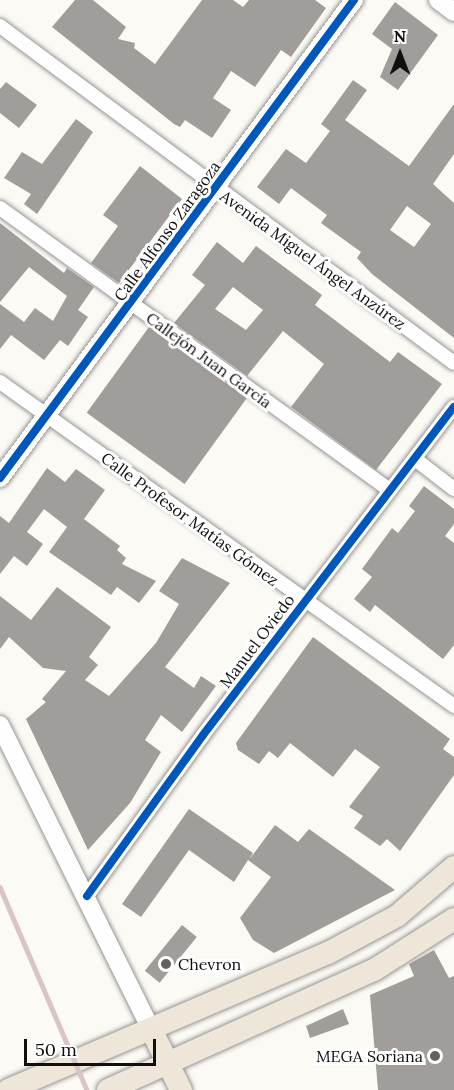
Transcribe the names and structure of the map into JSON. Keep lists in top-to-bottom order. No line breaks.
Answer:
{"streets":{"street":["Calle Alfonso Zaragoza","Avenida Miguel Ángel Anzúrez","Callejón Juan García","Calle Profesor Matías Gómez","Manuel Oviedo"]},"crossings":[["Calle Alfonso Zaragoza","Avenida Miguel Ángel Anzúrez"],["Calle Alfonso Zaragoza","Callejón Juan García"],["Calle Alfonso Zaragoza","Calle Profesor Matías Gómez"],["Callejón Juan García","Manuel Oviedo"],["Calle Profesor Matías Gómez","Manuel Oviedo"]],"places":["Chevron","MEGA Soriana"],"scale_bar":"50 m","north":"top"}
